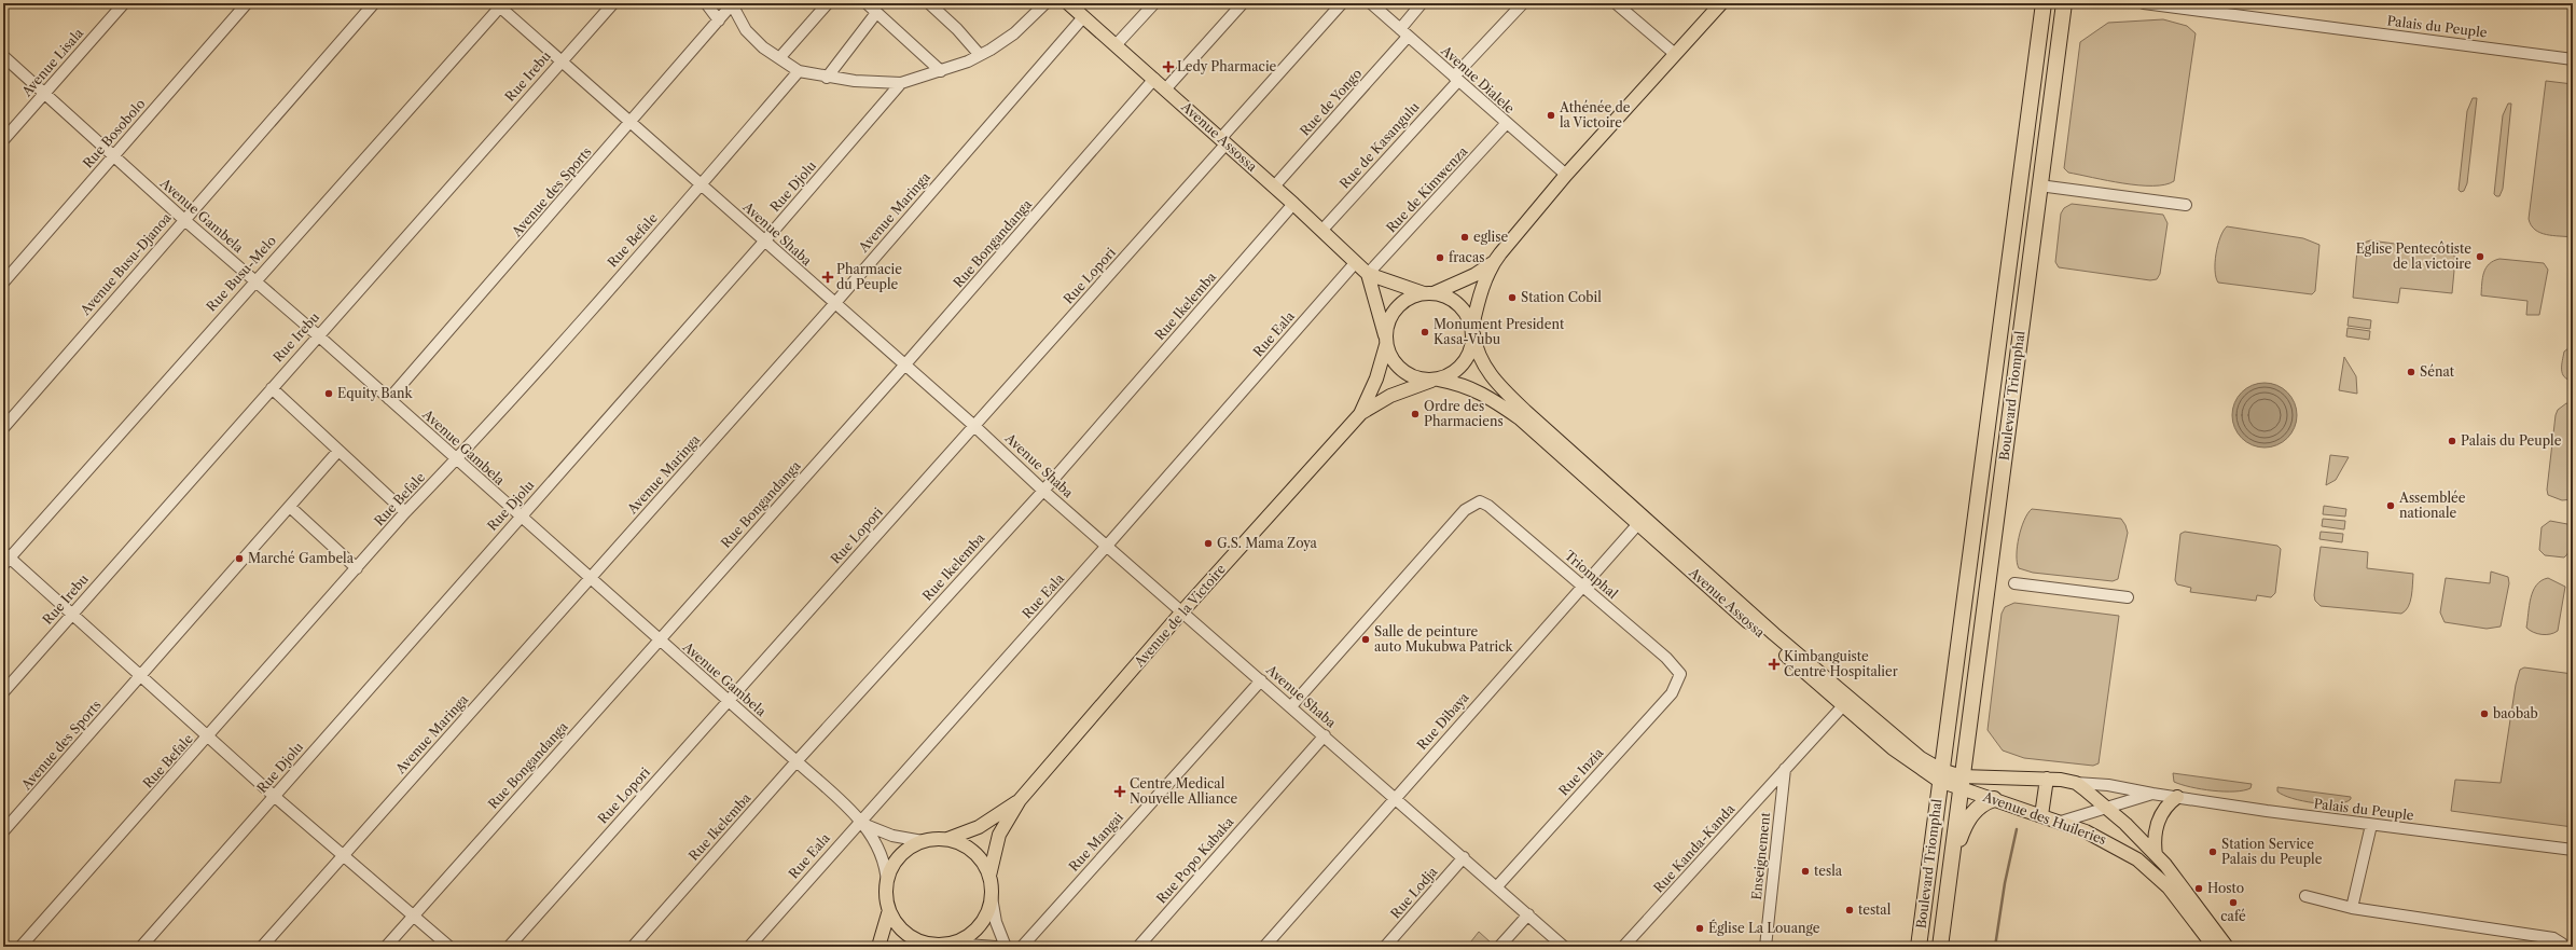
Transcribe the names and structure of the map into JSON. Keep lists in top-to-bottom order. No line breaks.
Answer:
{"streets":{"highway":["Boulevard Triomphal"],"main road":["Avenue Assossa","Avenue de la Victoire","Avenue des Huileries"],"street":["Palais du Peuple","Avenue Lisala","Rue Irebu","Avenue Dialele","Rue de Yongo","Rue Bosobolo","Rue de Kasangulu","Rue Djolu","Rue de Kimwenza","Avenue des Sports","Avenue Maringa","Avenue Gambela","Avenue Shaba","Rue Befale","Rue Bongandanga","Avenue Busu-Djanoa","Rue Busu-Melo","Rue Lopori","Rue Ikelemba","Rue Eala","Triomphal","Rue Dibaya","Rue Inzia","Rue Mangai","Rue Kanda-Kanda","Enseignement","Rue Popo Kabaka","Rue Lodja"]},"crossings":[["Palais du Peuple","Avenue des Huileries"],["Avenue Lisala","Avenue Gambela"],["Rue Irebu","Avenue Gambela"],["Rue Irebu","Avenue Shaba"],["Avenue Dialele","Rue de Yongo"],["Avenue Dialele","Rue de Kasangulu"],["Avenue Dialele","Rue de Kimwenza"],["Rue de Yongo","Avenue Assossa"],["Rue Bosobolo","Avenue Gambela"],["Avenue Assossa","Rue de Kasangulu"],["Avenue Assossa","Rue de Kimwenza"],["Avenue Assossa","Avenue Maringa"],["Avenue Assossa","Rue Bongandanga"],["Avenue Assossa","Rue Lopori"],["Avenue Assossa","Rue Ikelemba"],["Avenue Assossa","Rue Eala"],["Avenue Assossa","Boulevard Triomphal"],["Avenue Assossa","Rue Dibaya"],["Avenue Assossa","Avenue des Huileries"],["Avenue Assossa","Rue Kanda-Kanda"],["Rue Djolu","Avenue Gambela"],["Rue Djolu","Avenue Shaba"],["Avenue des Sports","Avenue Gambela"],["Avenue des Sports","Avenue Shaba"],["Avenue Maringa","Avenue Gambela"],["Avenue Maringa","Avenue Shaba"],["Avenue Gambela","Rue Befale"],["Avenue Gambela","Rue Bongandanga"],["Avenue Gambela","Avenue Busu-Djanoa"],["Avenue Gambela","Rue Busu-Melo"],["Avenue Gambela","Rue Lopori"],["Avenue Gambela","Rue Ikelemba"],["Avenue Gambela","Rue Eala"],["Avenue Shaba","Rue Befale"],["Avenue Shaba","Rue Bongandanga"],["Avenue Shaba","Rue Busu-Melo"],["Avenue Shaba","Rue Lopori"],["Avenue Shaba","Rue Ikelemba"],["Avenue Shaba","Rue Eala"],["Avenue Shaba","Triomphal"],["Avenue Shaba","Avenue de la Victoire"],["Avenue Shaba","Rue Dibaya"],["Avenue Shaba","Rue Inzia"],["Avenue Shaba","Rue Mangai"],["Avenue Shaba","Rue Popo Kabaka"],["Avenue Shaba","Rue Lodja"],["Boulevard Triomphal","Avenue des Huileries"],["Triomphal","Rue Dibaya"],["Triomphal","Rue Inzia"],["Rue Kanda-Kanda","Enseignement"]],"places":{"health":["Ledy Pharmacie","Pharmacie du Peuple","Kimbanguiste Centre Hospitalier","Centre Medical Nouvelle Alliance"],"other":["Athénée de la Victoire","eglise","Eglise Pentecôtiste de la victoire","fracas","Station Cobil","Monument President Kasa-Vubu","Sénat","Equity Bank","Ordre des Pharmaciens","Palais du Peuple","Assemblée nationale","G.S. Mama Zoya","Marché Gambela","Salle de peinture auto Mukubwa Patrick","baobab","Station Service Palais du Peuple","tesla","Hosto","café","testal","Église La Louange"]}}
